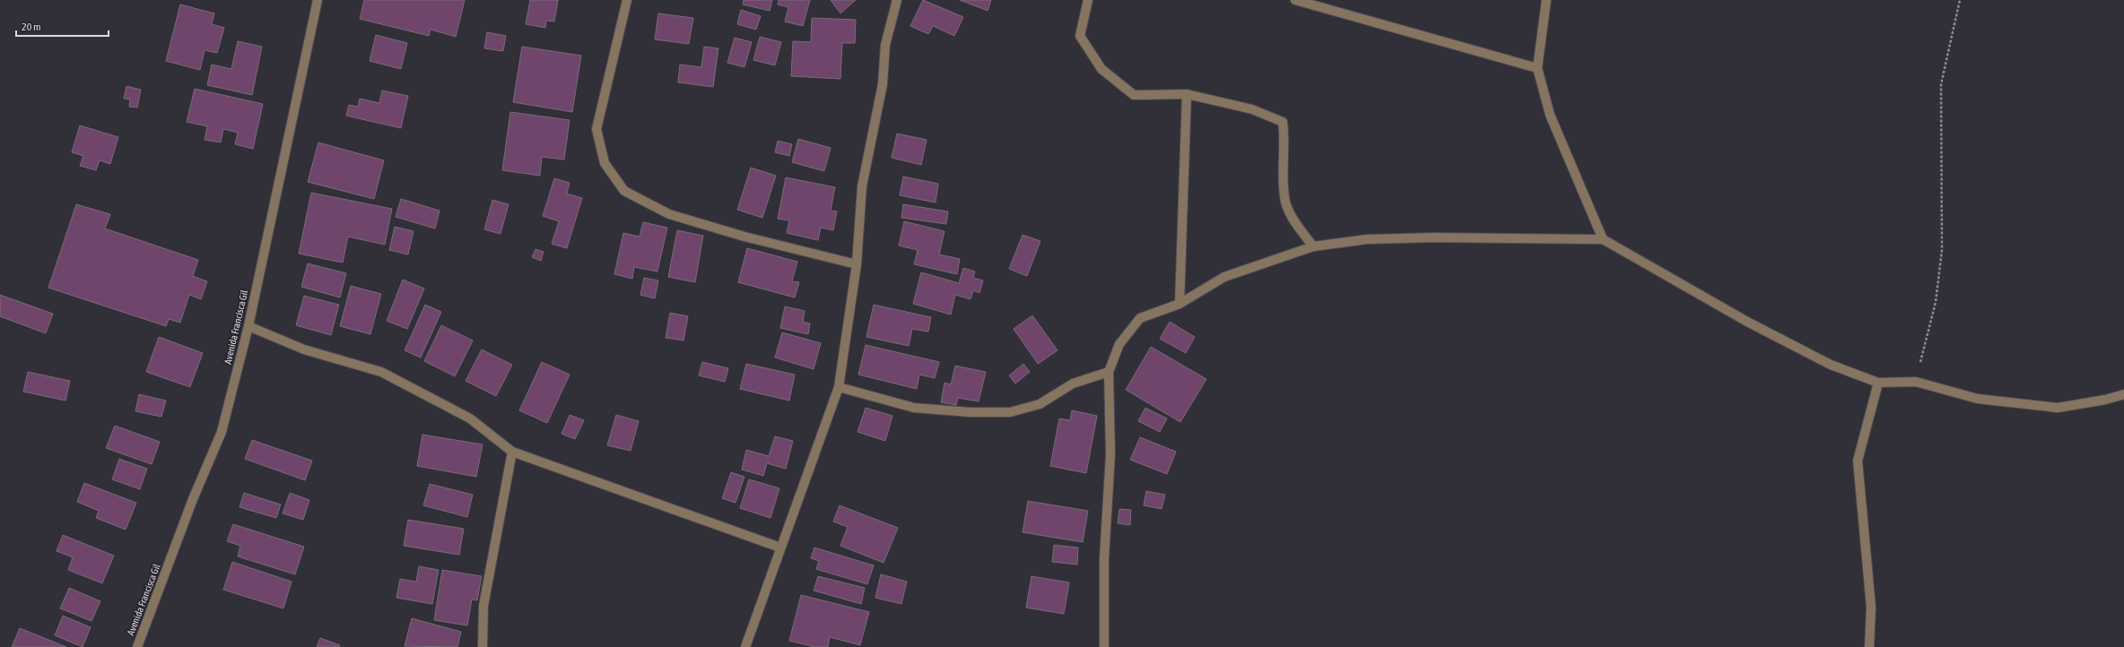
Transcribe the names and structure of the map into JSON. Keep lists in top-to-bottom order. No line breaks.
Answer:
{"streets":{"street":["Avenida Francisca Gil"]},"scale_bar":"20 m"}
